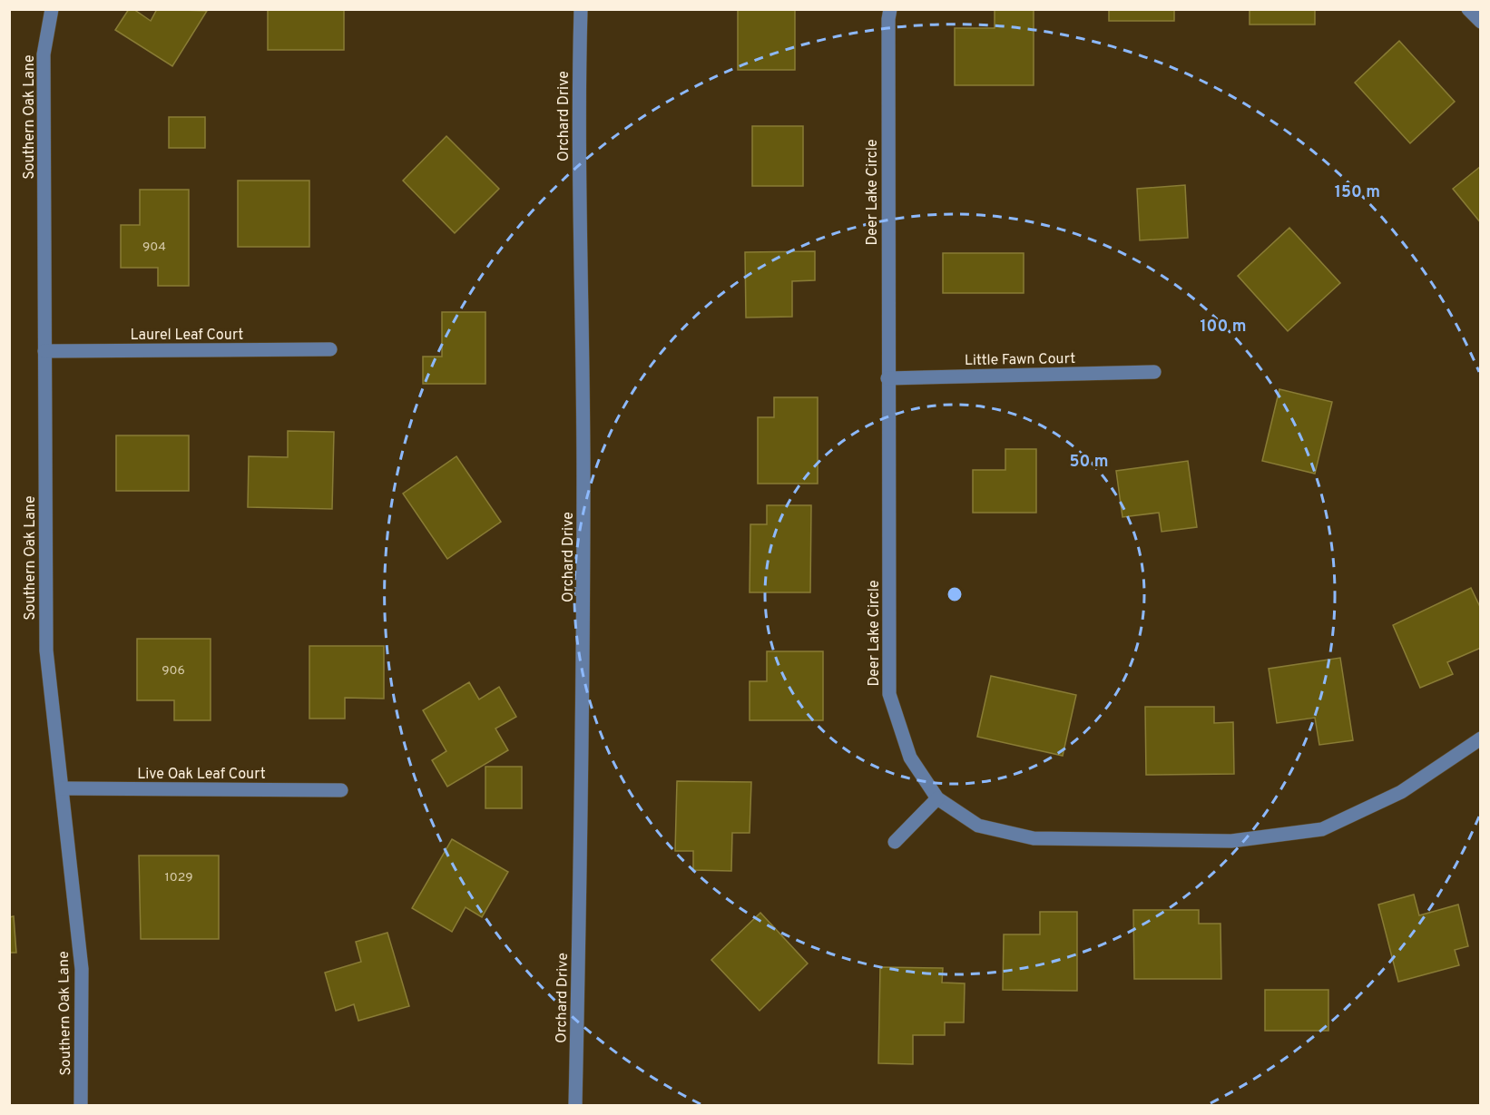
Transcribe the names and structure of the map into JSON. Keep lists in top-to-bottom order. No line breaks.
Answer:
{"streets":{"street":["Orchard Drive","Southern Oak Lane","Deer Lake Circle","Laurel Leaf Court","Little Fawn Court","Live Oak Leaf Court"]},"crossings":[["Southern Oak Lane","Laurel Leaf Court"],["Southern Oak Lane","Live Oak Leaf Court"],["Deer Lake Circle","Little Fawn Court"]],"house_numbers":["904","906","1029"],"rings":["150 m","100 m","50 m"]}
